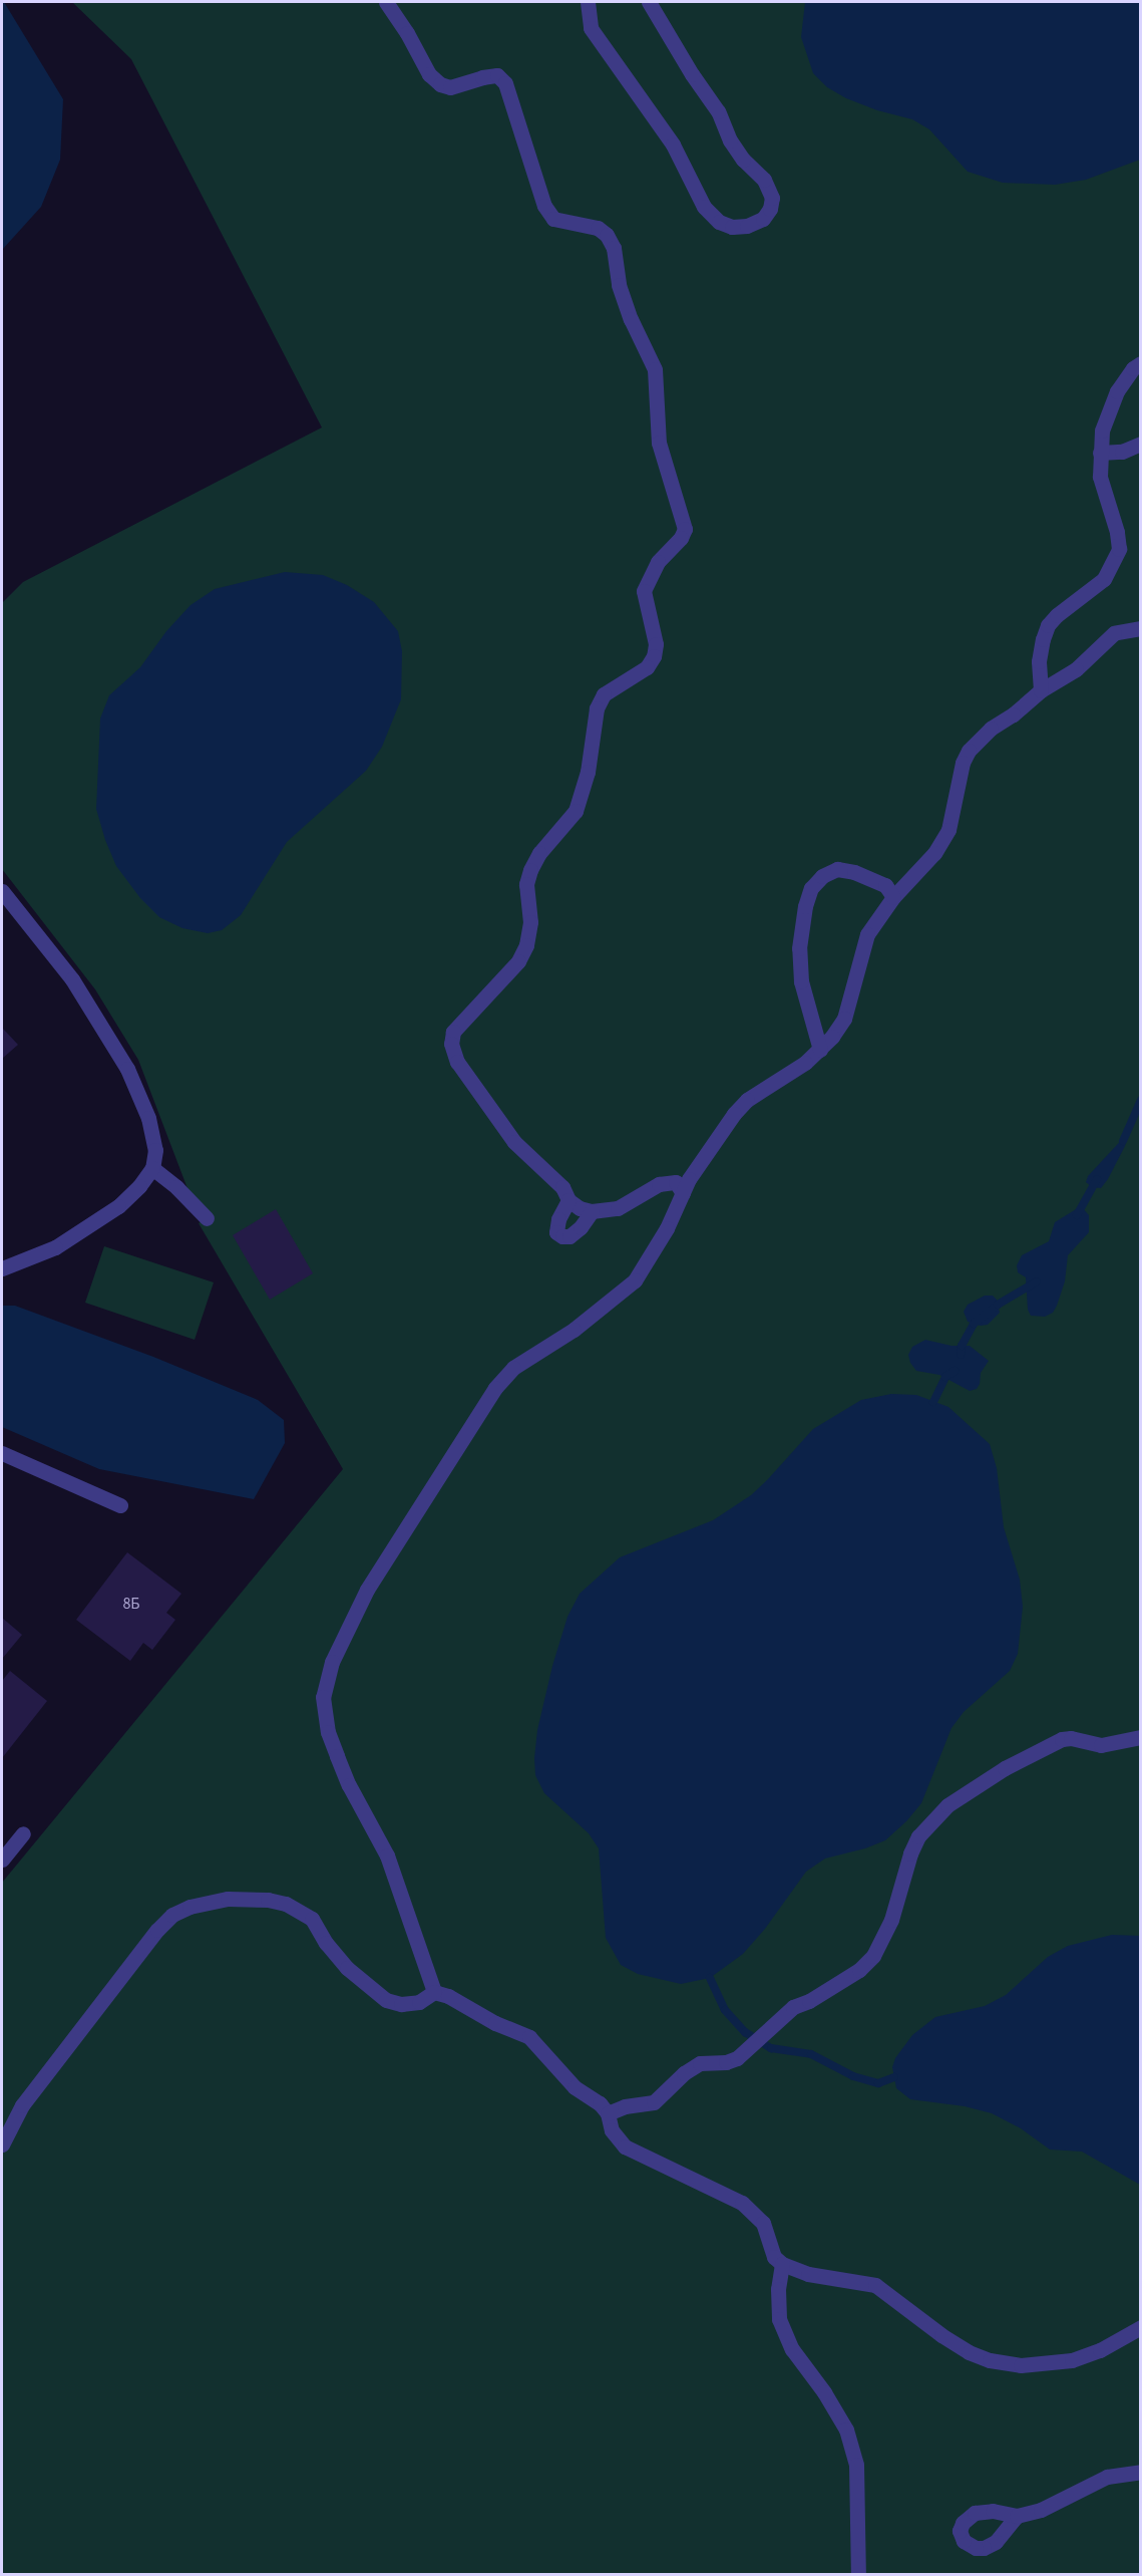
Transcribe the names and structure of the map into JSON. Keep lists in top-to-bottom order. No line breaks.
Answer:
{"house_numbers":["8Б"]}
